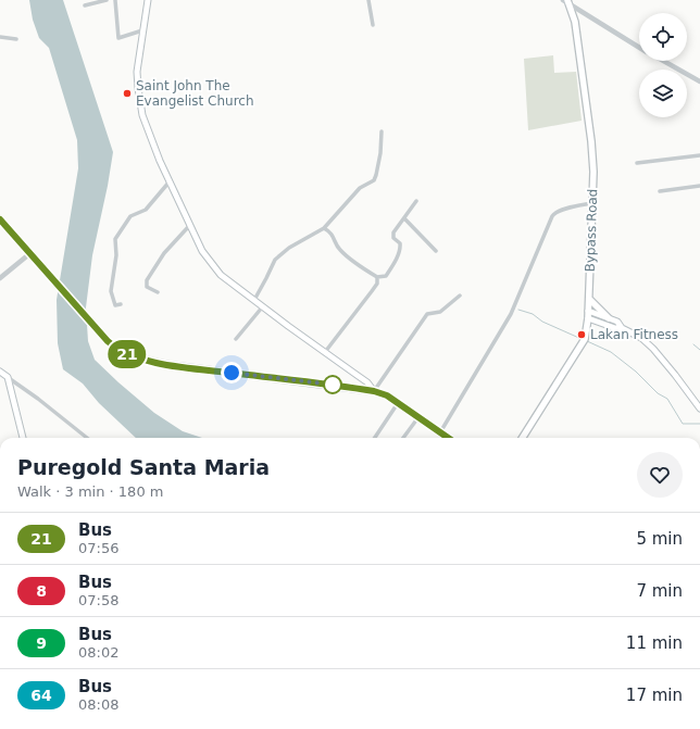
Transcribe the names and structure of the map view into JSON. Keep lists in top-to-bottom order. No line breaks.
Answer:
{"streets":{"main road":["Bypass Road"]},"places":["Saint John The Evangelist Church","Lakan Fitness"],"lines":["bus line 21"],"page":{"on_map":"21","heading":["Puregold Santa Maria","Walk · 3 min · 180 m"],"list":[{"mark":"21","name":"Bus","note":"07:56","value":"5 min"},{"mark":"8","name":"Bus","note":"07:58","value":"7 min"},{"mark":"9","name":"Bus","note":"08:02","value":"11 min"},{"mark":"64","name":"Bus","note":"08:08","value":"17 min"}]}}
